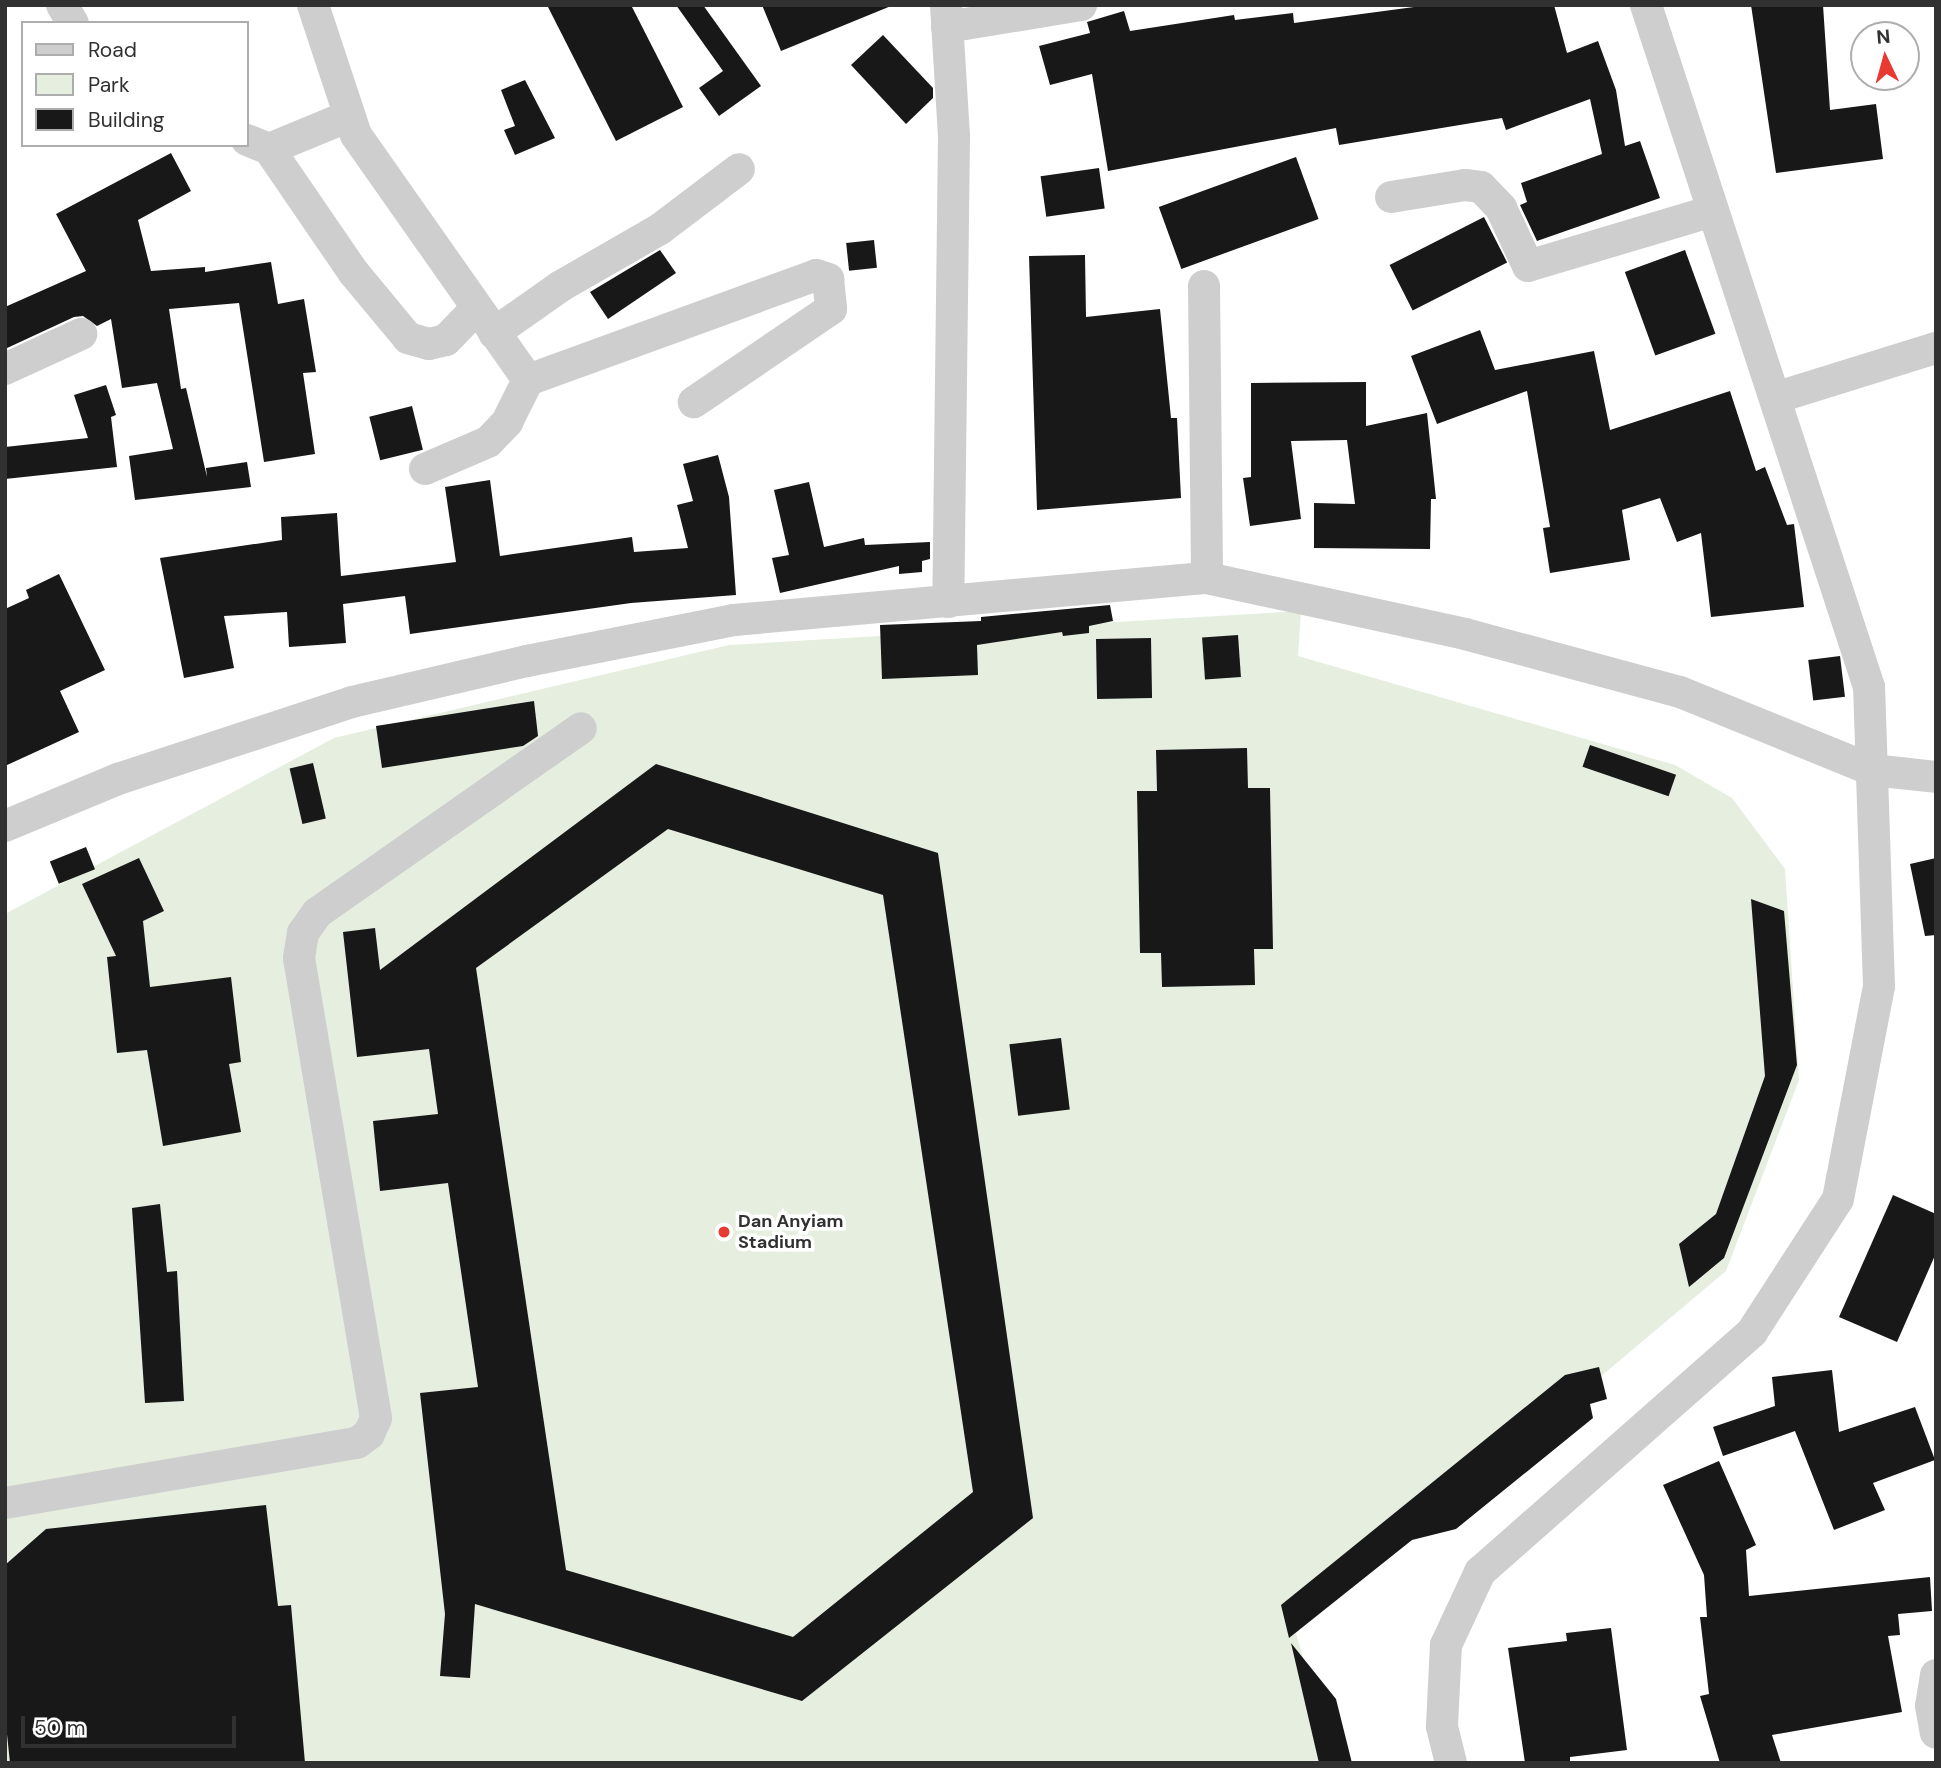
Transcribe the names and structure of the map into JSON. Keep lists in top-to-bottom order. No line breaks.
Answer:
{"places":["Dan Anyiam Stadium"],"legend":["Road","Park","Building"],"scale_bar":"50 m","north":"top"}
